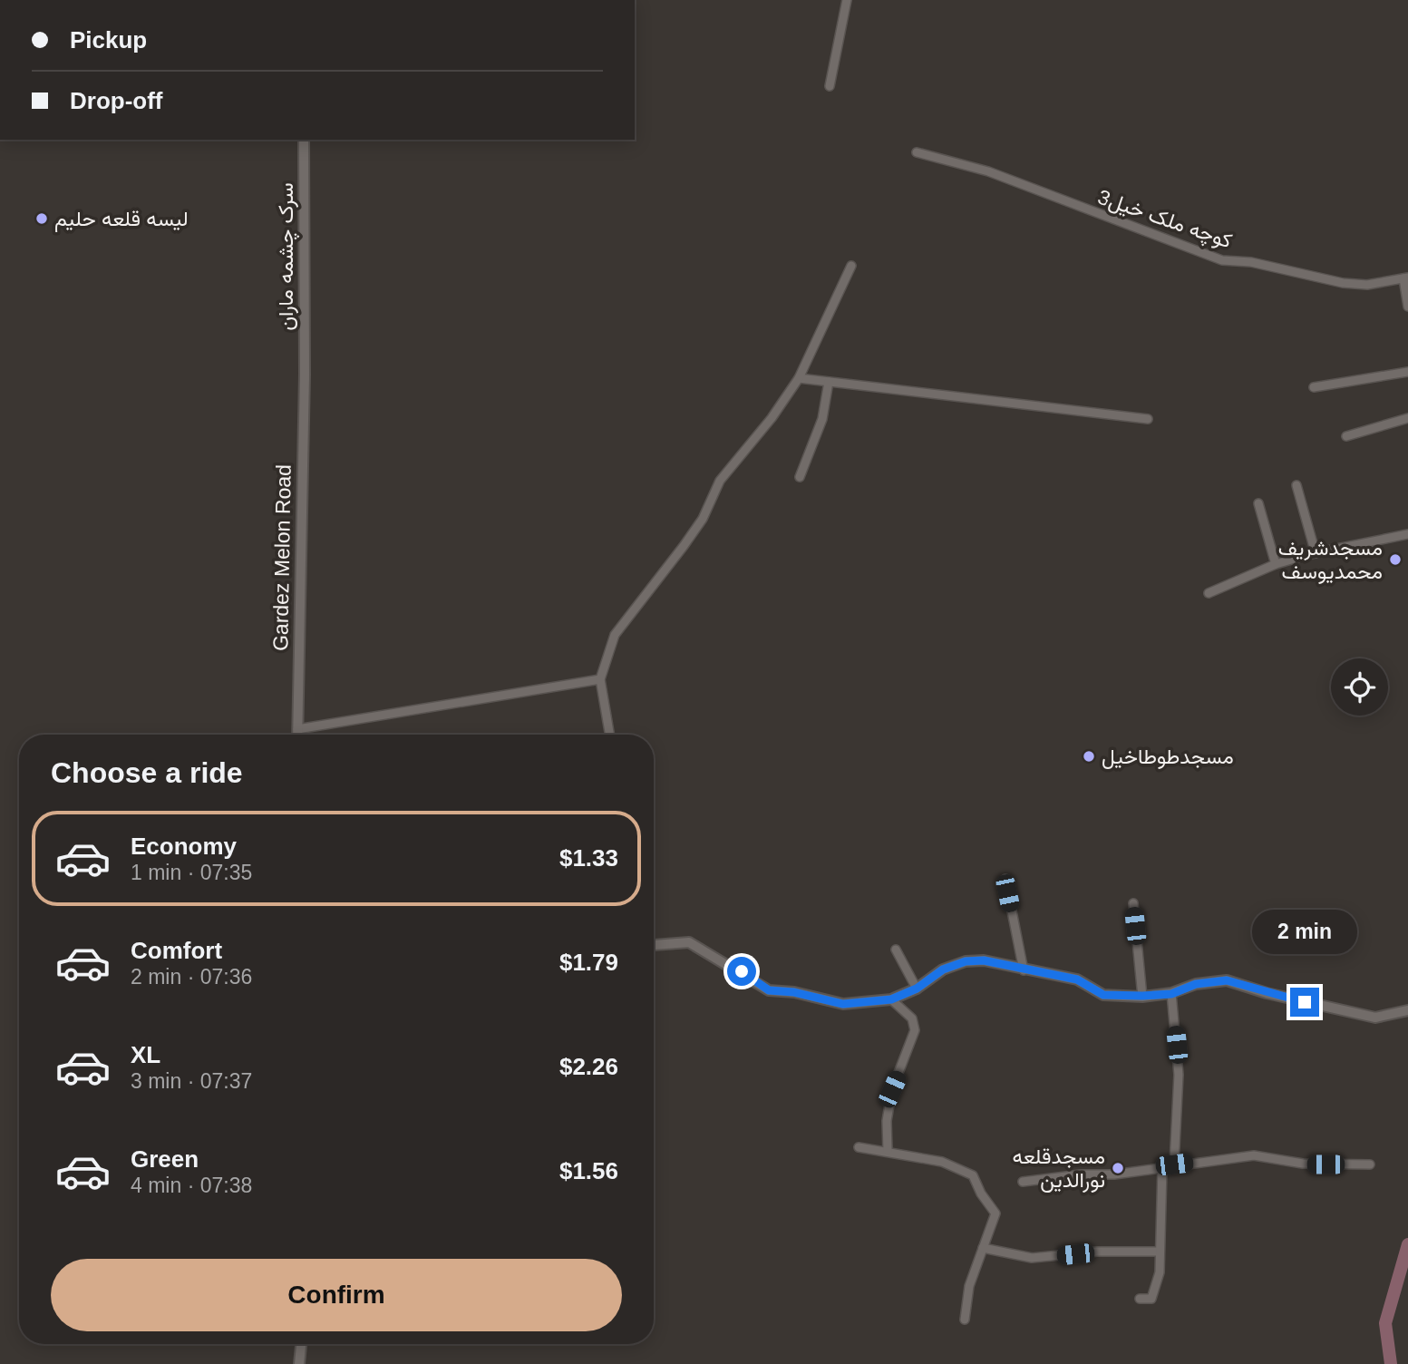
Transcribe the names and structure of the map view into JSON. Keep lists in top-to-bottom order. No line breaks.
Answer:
{"streets":{"street":["کوچه ملک خیل3","سرک چشمه ماران","Gardez Melon Road"]},"crossings":[["سرک چشمه ماران","Gardez Melon Road"]],"places":["لیسه قلعه حلیم","مسجدشریف محمدیوسف","مسجدطوطاخیل","مسجدقلعه نورالدین"],"page":{"banner":["Pickup","Drop-off"],"heading":"Choose a ride","list":[{"name":"Economy","note":"1 min · 07:35","value":"$1.33"},{"name":"Comfort","note":"2 min · 07:36","value":"$1.79"},{"name":"XL","note":"3 min · 07:37","value":"$2.26"},{"name":"Green","note":"4 min · 07:38","value":"$1.56"}],"bubble":"2 min","buttons":"Confirm"}}
